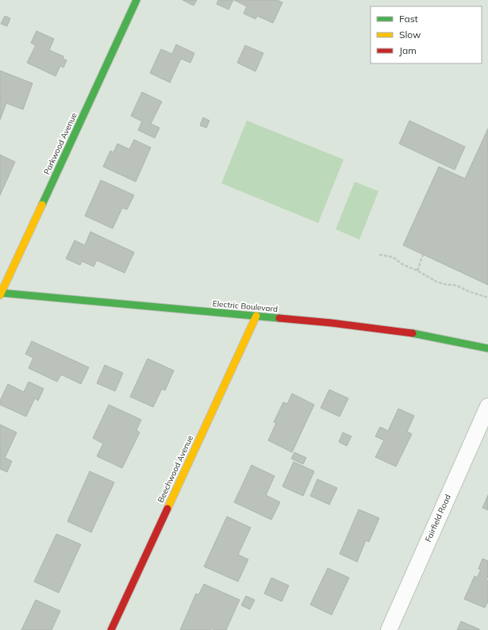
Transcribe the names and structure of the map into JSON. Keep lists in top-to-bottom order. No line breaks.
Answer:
{"streets":{"street":["Parkwood Avenue","Electric Boulevard","Beechwood Avenue","Fairfield Road"]},"crossings":[["Parkwood Avenue","Electric Boulevard"],["Electric Boulevard","Beechwood Avenue"]],"legend":["Fast","Slow","Jam"]}
